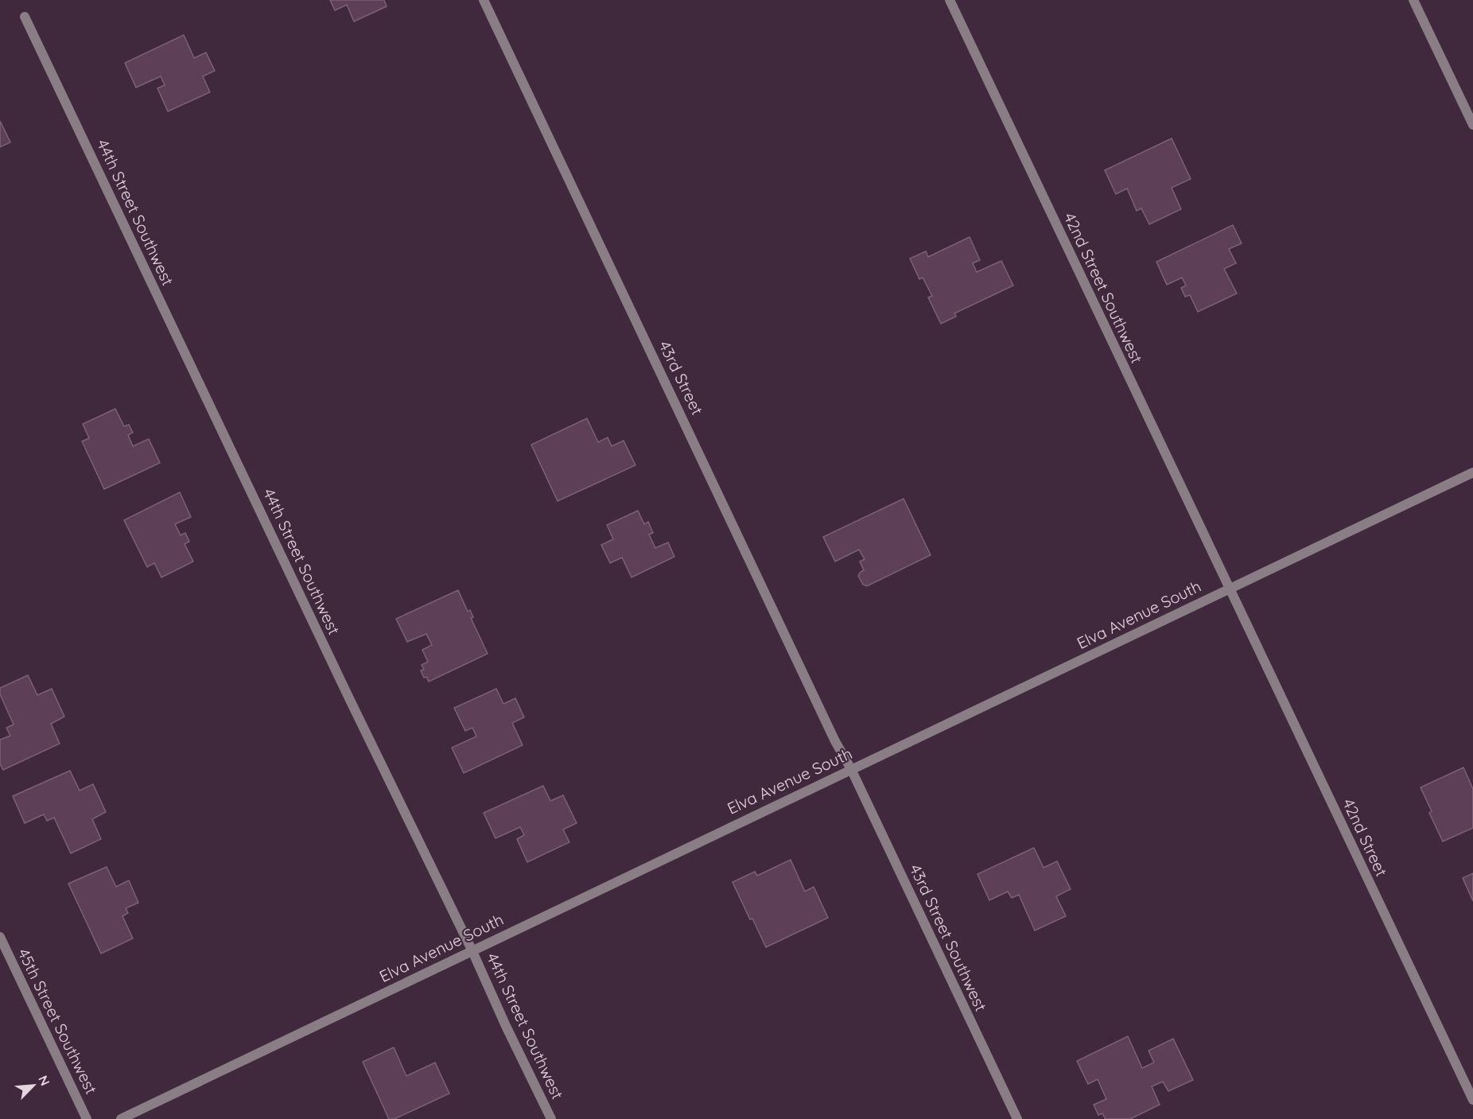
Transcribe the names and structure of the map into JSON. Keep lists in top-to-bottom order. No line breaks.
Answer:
{"streets":{"street":["44th Street Southwest","42nd Street Southwest","43rd Street","Elva Avenue South","42nd Street","43rd Street Southwest","45th Street Southwest"]},"crossings":[["44th Street Southwest","Elva Avenue South"],["42nd Street Southwest","Elva Avenue South"],["42nd Street Southwest","42nd Street"],["43rd Street","Elva Avenue South"],["43rd Street","43rd Street Southwest"],["Elva Avenue South","42nd Street"],["Elva Avenue South","43rd Street Southwest"]],"north":"top right"}
